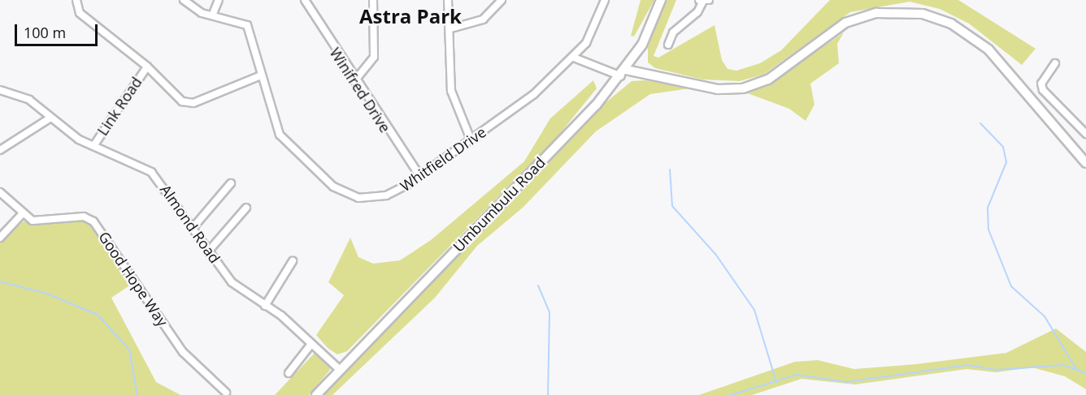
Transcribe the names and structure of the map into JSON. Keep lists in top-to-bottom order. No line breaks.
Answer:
{"streets":{"main road":["Umbumbulu Road"],"street":["Winifred Drive","Link Road","Whitfield Drive","Almond Road","Good Hope Way"]},"crossings":[["Winifred Drive","Whitfield Drive"],["Link Road","Almond Road"],["Umbumbulu Road","Almond Road"]],"districts":["Astra Park"],"scale_bar":"100 m"}
